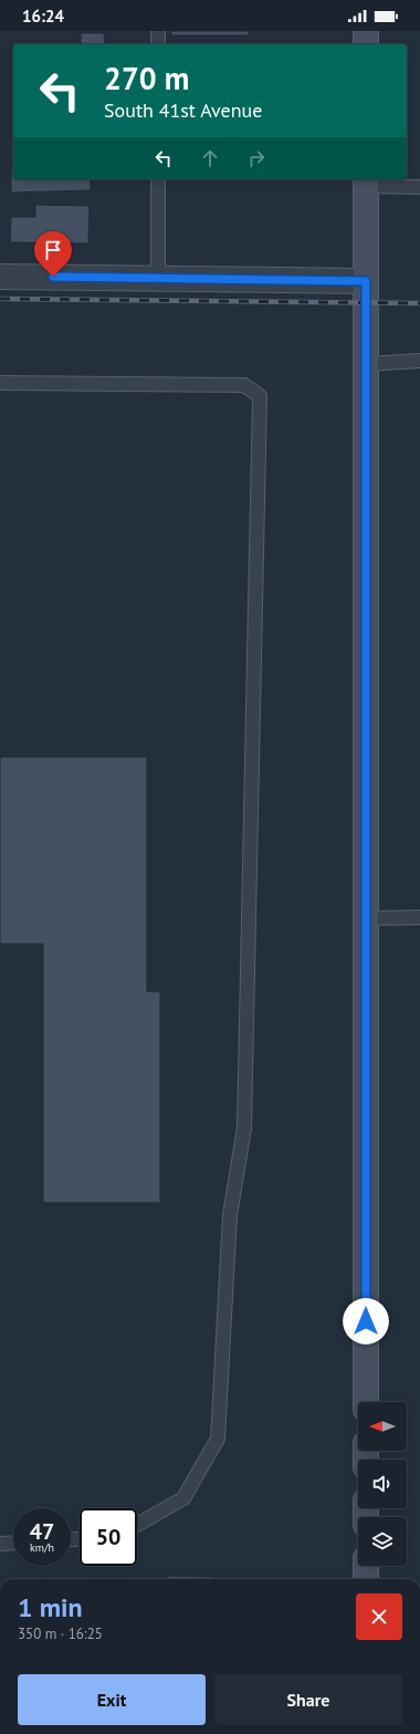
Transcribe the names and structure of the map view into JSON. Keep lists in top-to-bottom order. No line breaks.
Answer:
{"north":"left","page":{"status":"16:24","turn":["270 m","South 41st Avenue"],"speed":"47 km/h","limit":"50","heading":["1 min","350 m · 16:25"],"buttons":["Exit","Share"]}}
